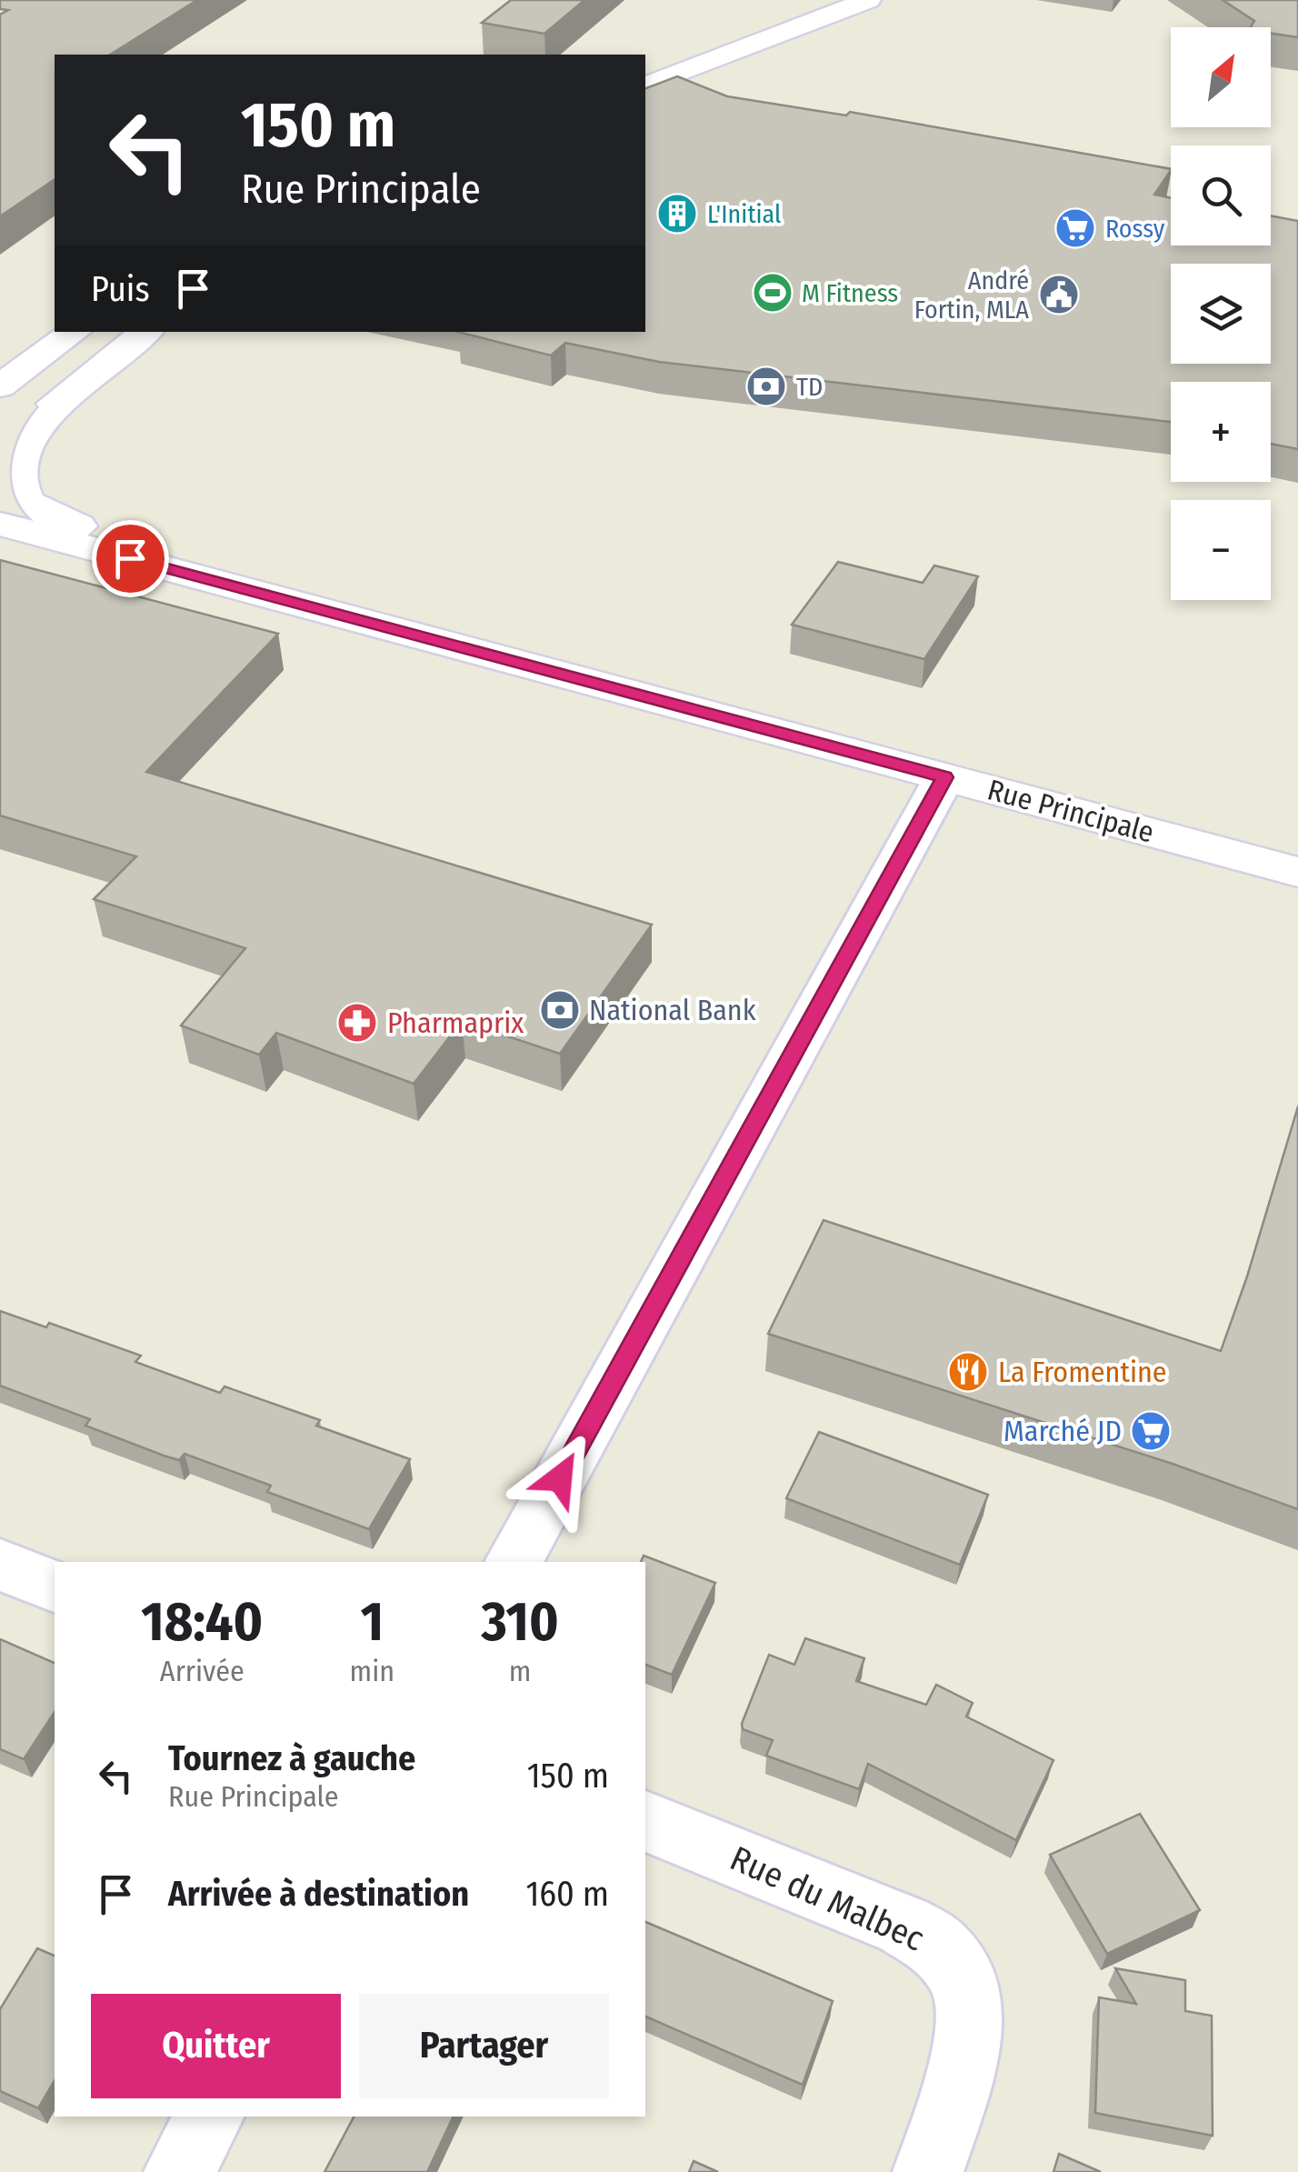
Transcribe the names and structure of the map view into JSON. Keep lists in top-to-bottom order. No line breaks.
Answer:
{"streets":{"main road":["Rue Principale"],"street":["Rue du Malbec"]},"places":{"building":["L'Initial"],"supermarket":["Rossy","Marché JD"],"sports":["M Fitness"],"public building":["André Fortin, MLA"],"bank":["TD","National Bank"],"pharmacy":["Pharmaprix"],"restaurant":["La Fromentine"]},"north":"top right","page":{"map_buttons":["+","−"],"turn":["150 m","Rue Principale"],"then":"Puis","eta":["18:40","Arrivée","1","min","310","m"],"list":[{"name":"Tournez à gauche","note":"Rue Principale","value":"150 m"},{"name":"Arrivée à destination","value":"160 m"}],"buttons":["Quitter","Partager"]}}
